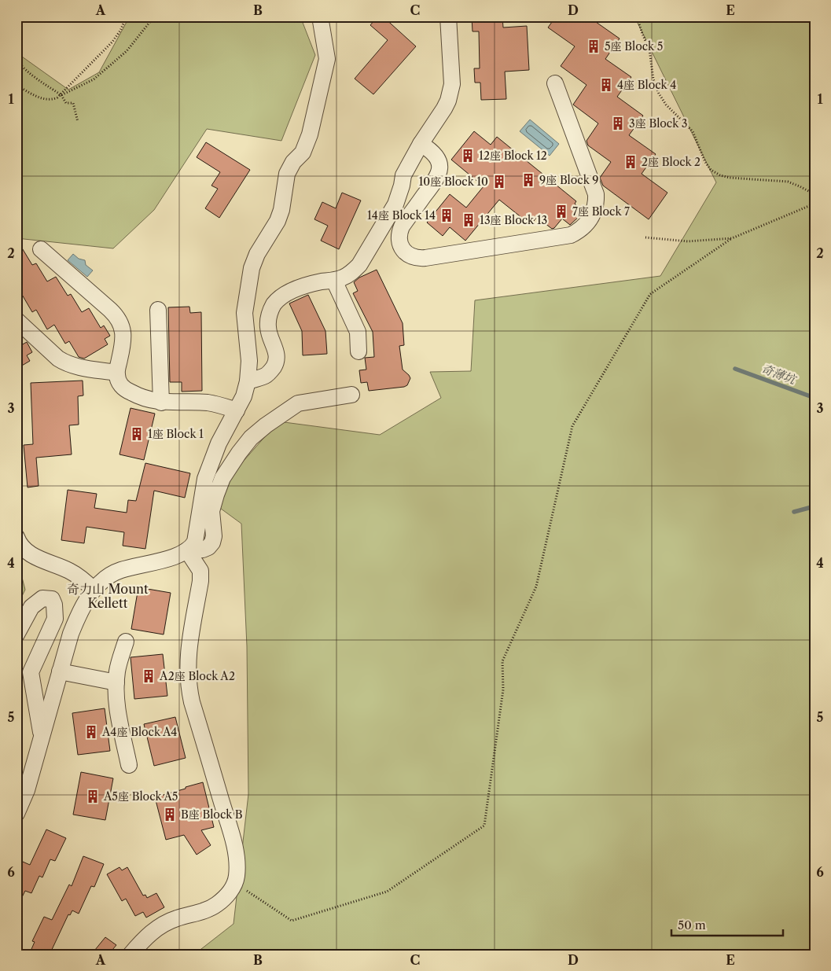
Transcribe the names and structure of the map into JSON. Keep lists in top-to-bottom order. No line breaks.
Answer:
{"districts":["奇力山 Mount Kellett"],"water":["奇薄坑"],"places":{"building":["5座 Block 5","4座 Block 4","3座 Block 3","12座 Block 12","2座 Block 2","9座 Block 9","10座 Block 10","7座 Block 7","14座 Block 14","13座 Block 13","1座 Block 1","A2座 Block A2","A4座 Block A4","A5座 Block A5","B座 Block B"]},"scale_bar":"50 m","grid":{"columns":["A","B","C","D","E"],"rows":["1","2","3","4","5","6"]}}
